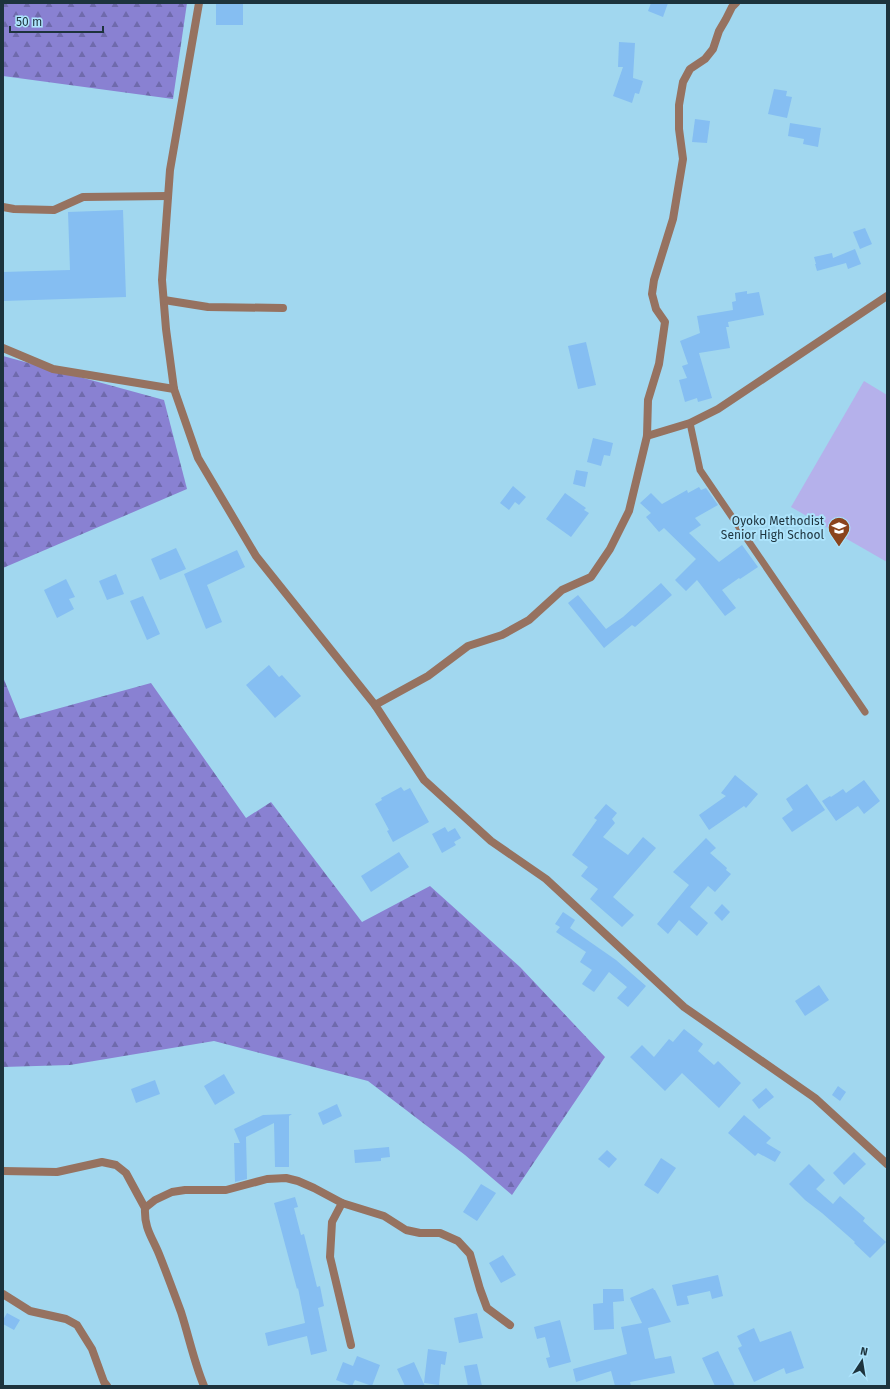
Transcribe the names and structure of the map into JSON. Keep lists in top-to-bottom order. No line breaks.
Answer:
{"places":{"school or university":["Oyoko Methodist Senior High School"]},"scale_bar":"50 m","north":"top"}
